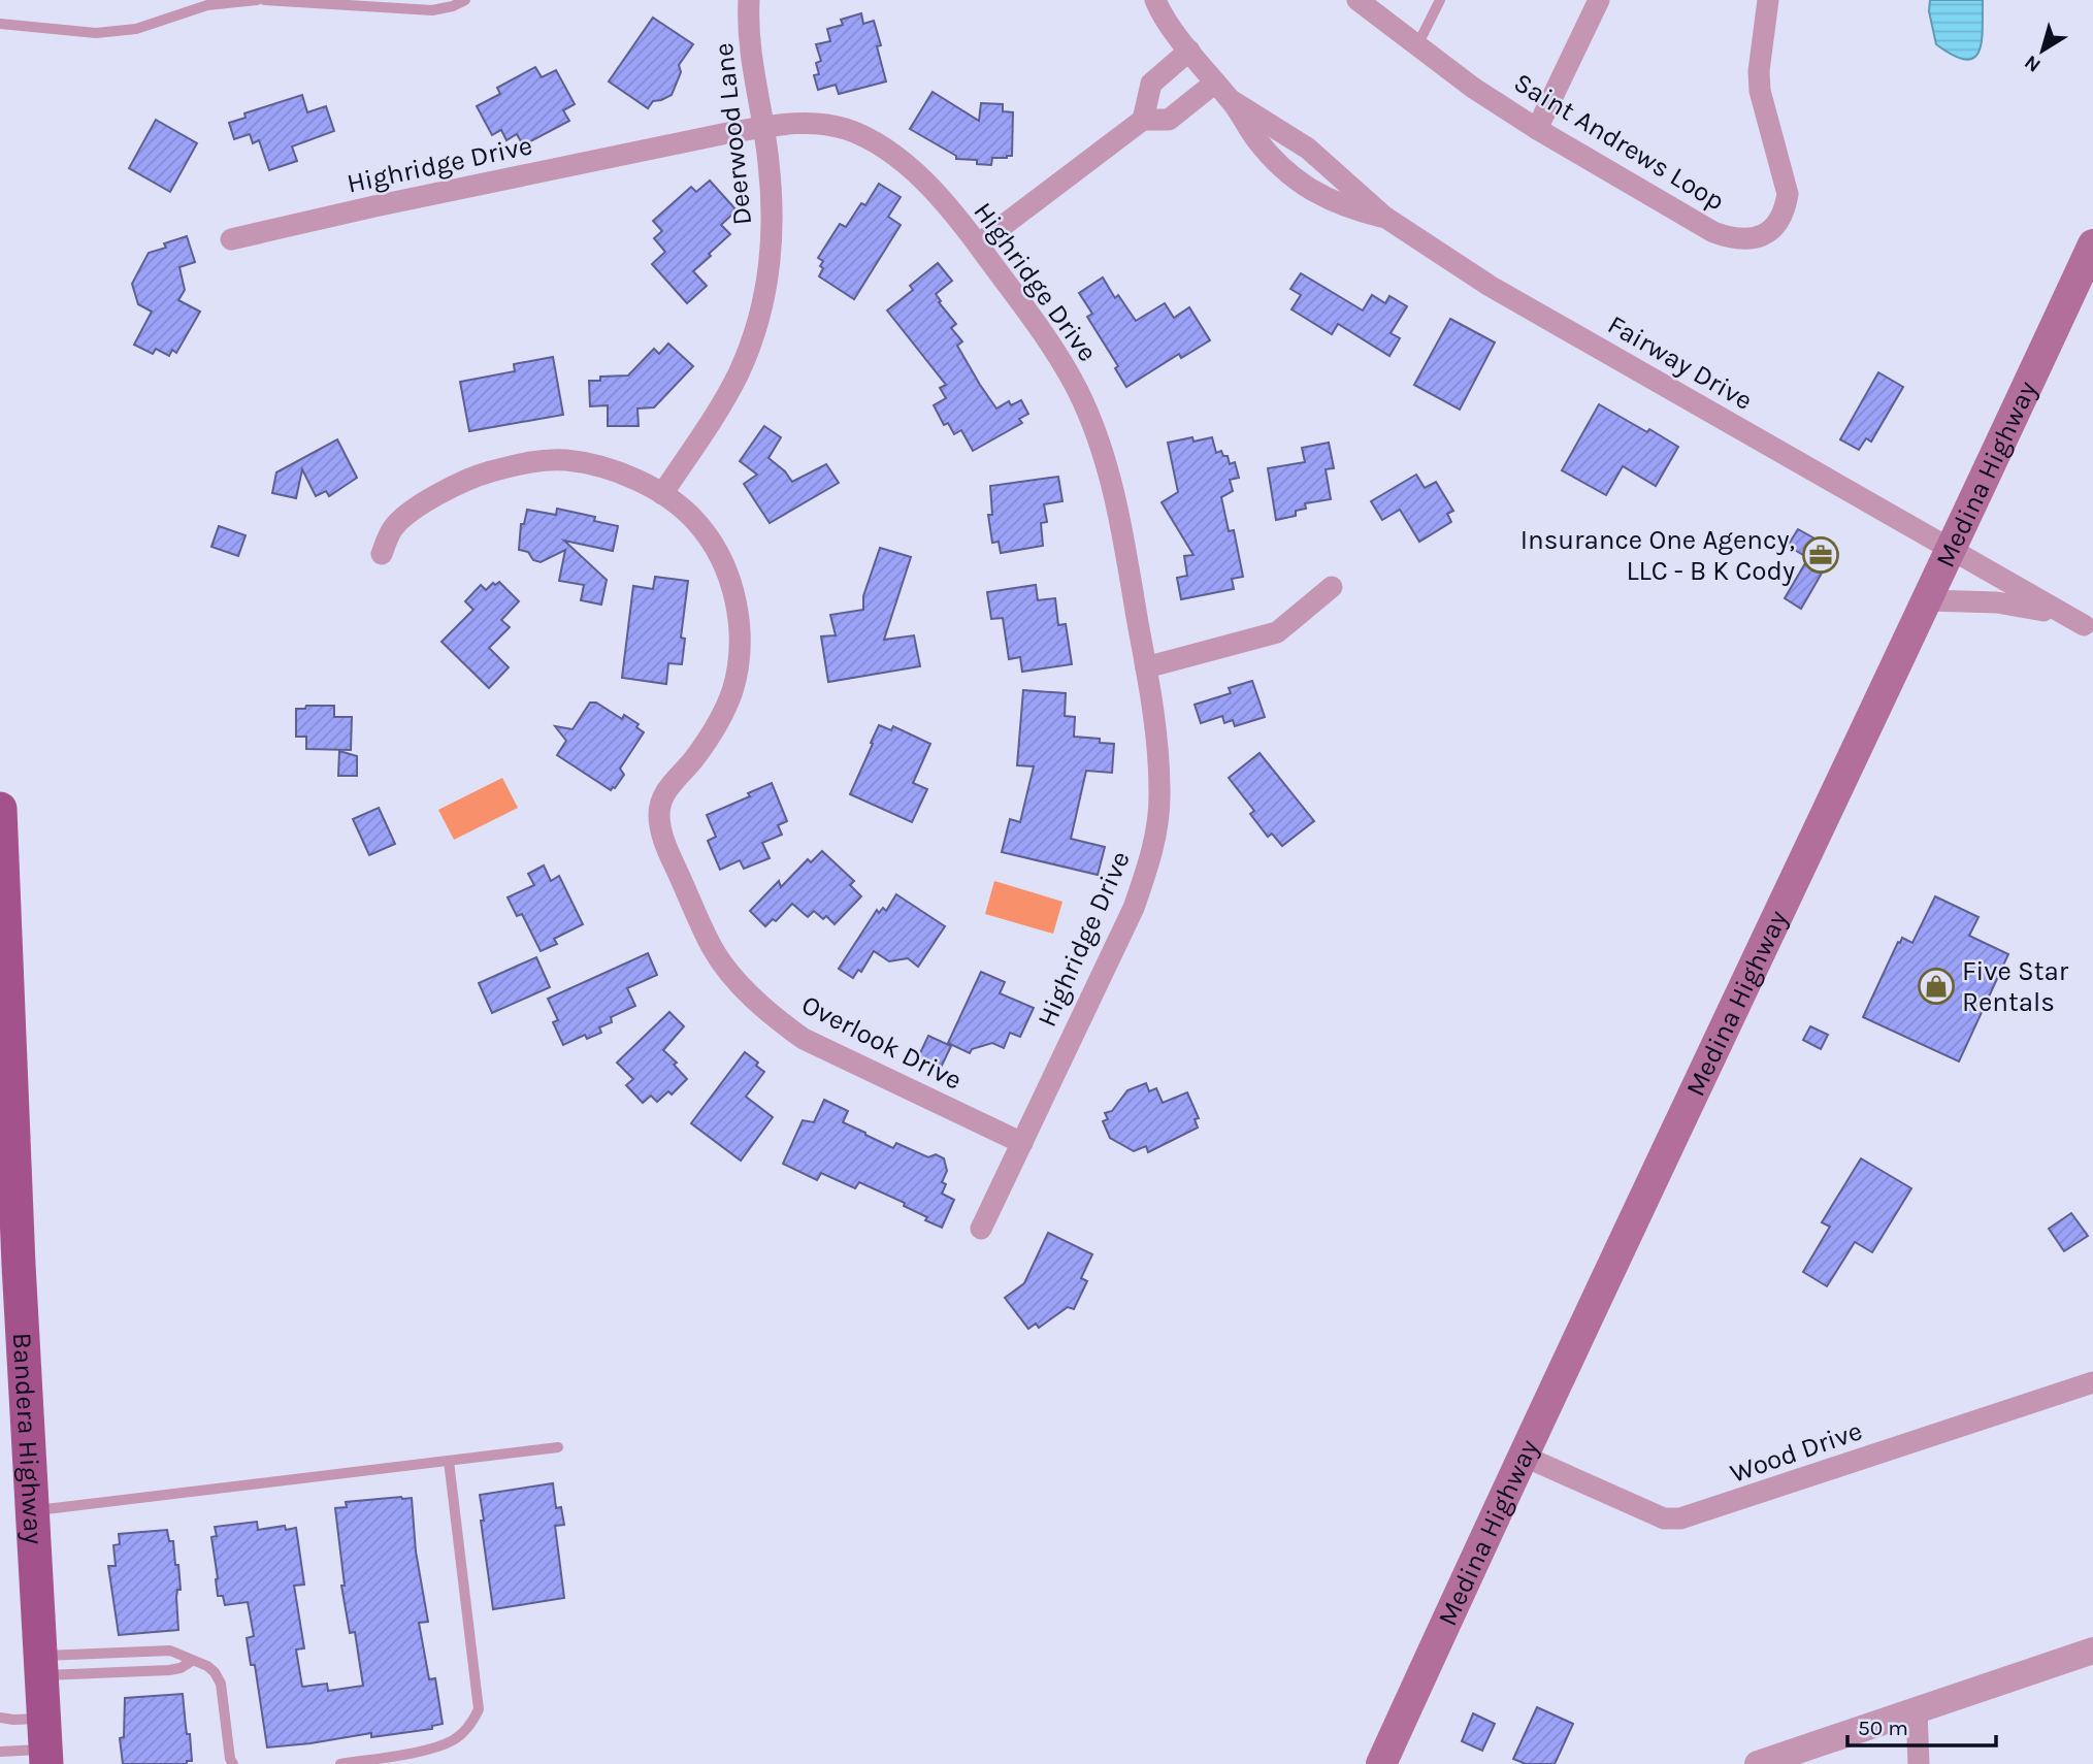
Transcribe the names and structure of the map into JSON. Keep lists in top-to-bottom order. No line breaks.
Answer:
{"streets":{"main road":["Medina Highway","Bandera Highway"],"street":["Deerwood Lane","Saint Andrews Loop","Highridge Drive","Fairway Drive","Overlook Drive","Wood Drive"]},"crossings":[["Deerwood Lane","Highridge Drive"],["Deerwood Lane","Overlook Drive"],["Highridge Drive","Overlook Drive"],["Fairway Drive","Medina Highway"],["Medina Highway","Wood Drive"]],"places":{"office":["Insurance One Agency, LLC - B K Cody"],"shop":["Five Star Rentals"]},"scale_bar":"50 m","north":"bottom left"}
